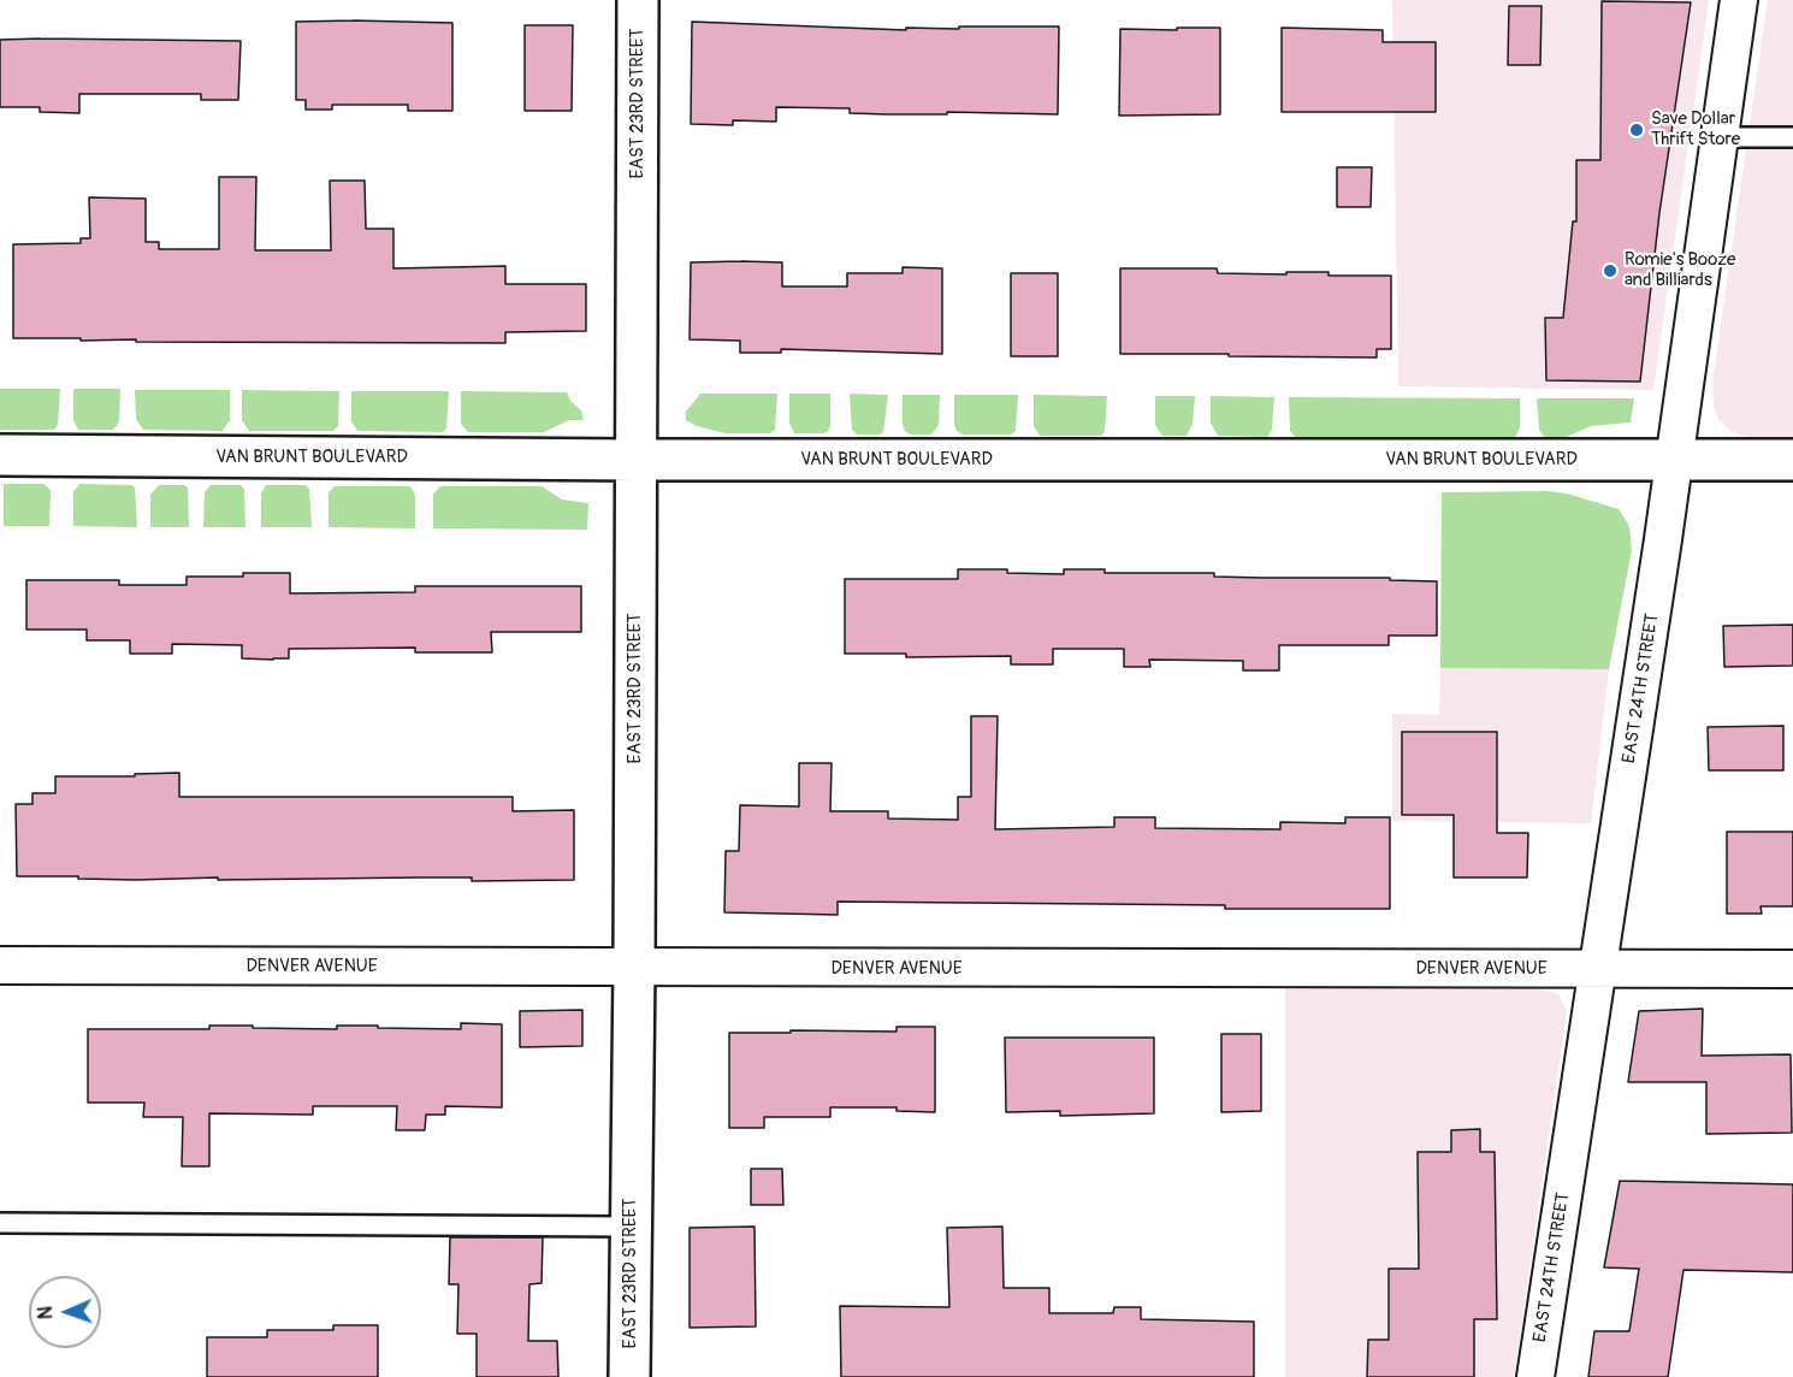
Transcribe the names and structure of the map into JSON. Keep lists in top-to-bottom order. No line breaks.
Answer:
{"streets":{"street":["EAST 23RD STREET","VAN BRUNT BOULEVARD","EAST 24TH STREET","DENVER AVENUE"]},"crossings":[["EAST 23RD STREET","VAN BRUNT BOULEVARD"],["EAST 23RD STREET","DENVER AVENUE"],["VAN BRUNT BOULEVARD","EAST 24TH STREET"],["EAST 24TH STREET","DENVER AVENUE"]],"places":["Save Dollar Thrift Store","Romie's Booze and Billiards"],"north":"left"}
